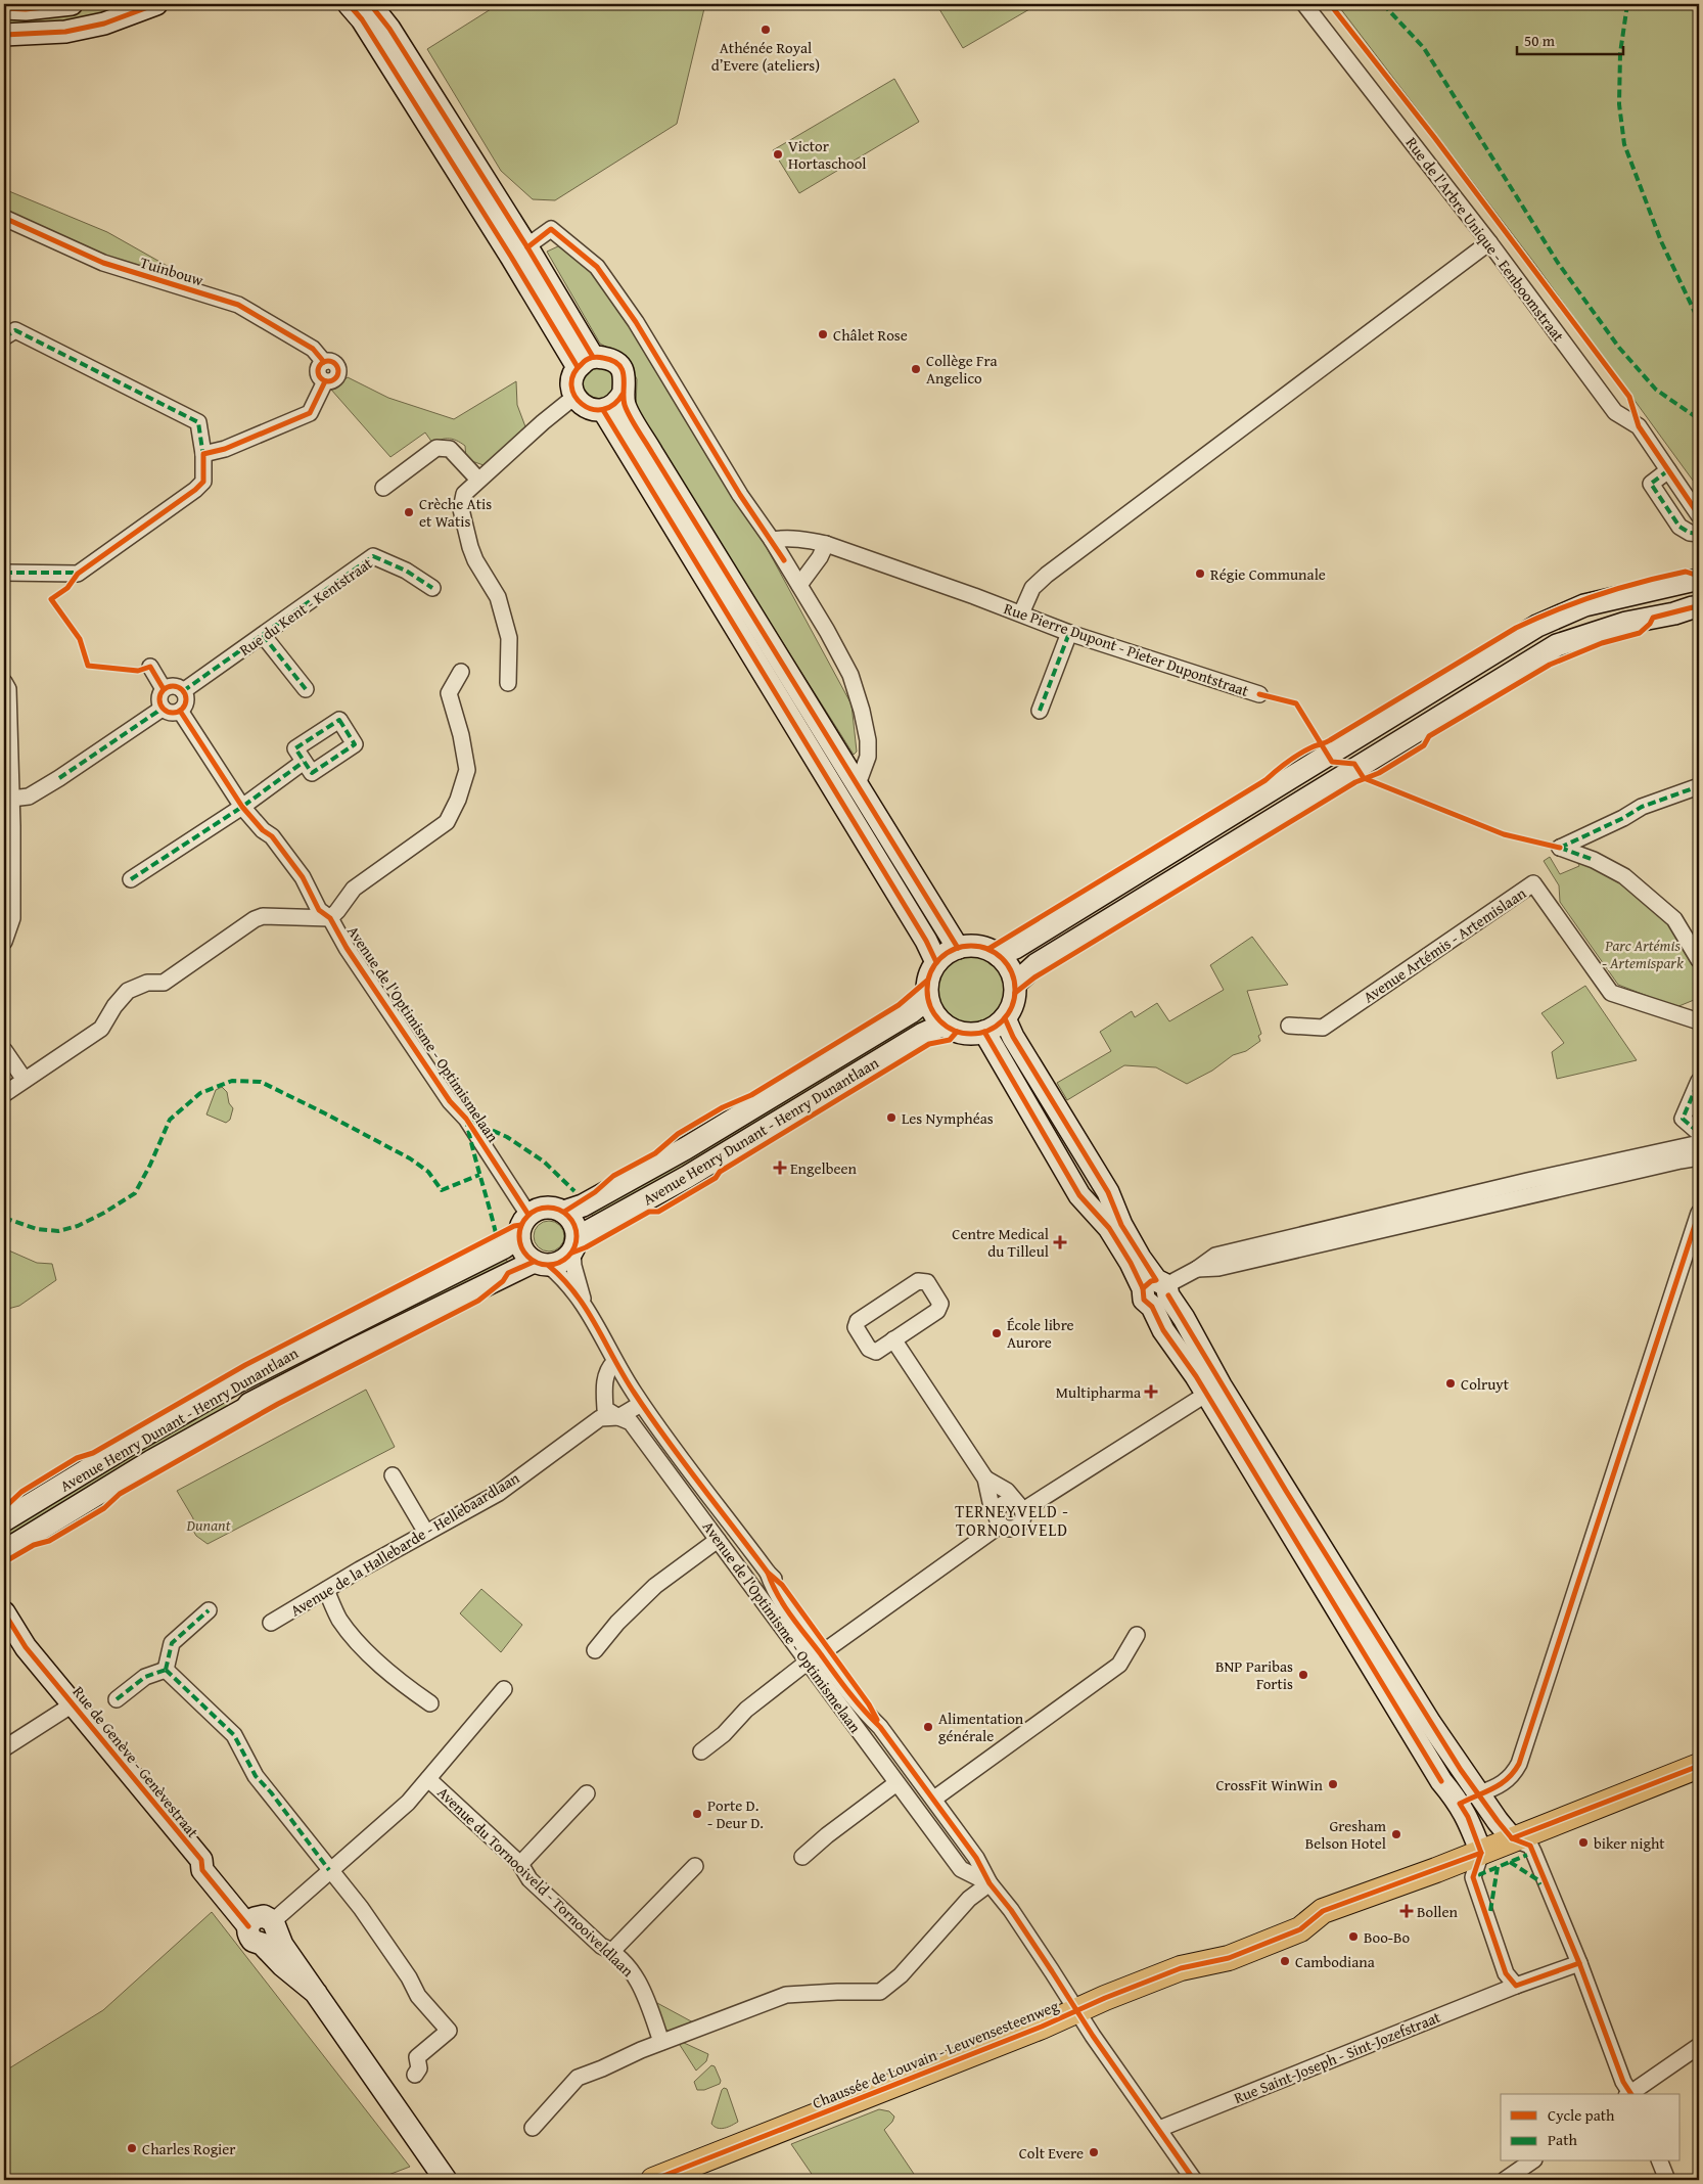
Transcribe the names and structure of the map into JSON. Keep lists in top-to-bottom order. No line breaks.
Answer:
{"streets":{"main road":["Chaussée de Louvain - Leuvensesteenweg"],"street":["Rue de l'Arbre Unique - Eenboomstraat","Tuinbouw","Rue du Kent - Kentstraat","Rue Pierre Dupont - Pieter Dupontstraat","Avenue Artémis - Artemislaan","Avenue de l'Optimisme - Optimismelaan","Avenue Henry Dunant - Henry Dunantlaan","Avenue de la Hallebarde - Hellebaardlaan","Rue de Genève - Genèvestraat","Avenue du Tornooiveld - Tornooiveldlaan","Rue Saint-Joseph - Sint-Jozefstraat"]},"crossings":[["Rue du Kent - Kentstraat","Avenue de l'Optimisme - Optimismelaan"],["Avenue de l'Optimisme - Optimismelaan","Avenue Henry Dunant - Henry Dunantlaan"],["Avenue de l'Optimisme - Optimismelaan","Avenue de la Hallebarde - Hellebaardlaan"],["Avenue de l'Optimisme - Optimismelaan","Chaussée de Louvain - Leuvensesteenweg"],["Avenue de l'Optimisme - Optimismelaan","Rue Saint-Joseph - Sint-Jozefstraat"]],"districts":["TERNEYVELD - TORNOOIVELD"],"parks":["Parc Artémis - Artemispark","Dunant"],"places":{"other":["Athénée Royal d’Evere (ateliers)","Victor Hortaschool","Châlet Rose","Collège Fra Angelico","Crèche Atis et Watis","Régie Communale","Les Nymphéas","École libre Aurore","Colruyt","BNP Paribas Fortis","Alimentation générale","CrossFit WinWin","Porte D. - Deur D.","Gresham Belson Hotel","biker night","Boo-Bo","Cambodiana","Charles Rogier","Colt Evere"],"health":["Engelbeen","Centre Medical du Tilleul","Multipharma","Bollen"]},"legend":["Cycle path","Path"],"scale_bar":"50 m"}
